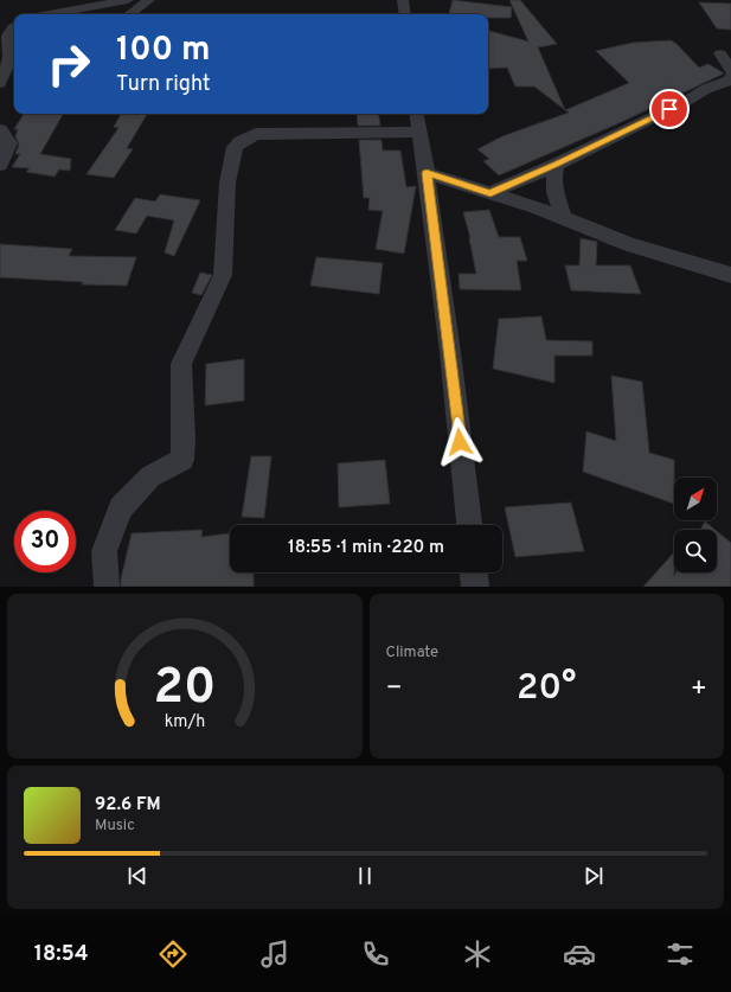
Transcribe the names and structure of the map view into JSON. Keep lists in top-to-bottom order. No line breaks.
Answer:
{"north":"top right","page":{"turn":["100 m","Turn right"],"limit":"30","trip":"18:55 · 1 min · 220 m","tile":"Climate","heat":["−","20°","+"],"song":["92.6 FM","Music"],"tabs":"18:54","gauge":["20","km/h"]}}
